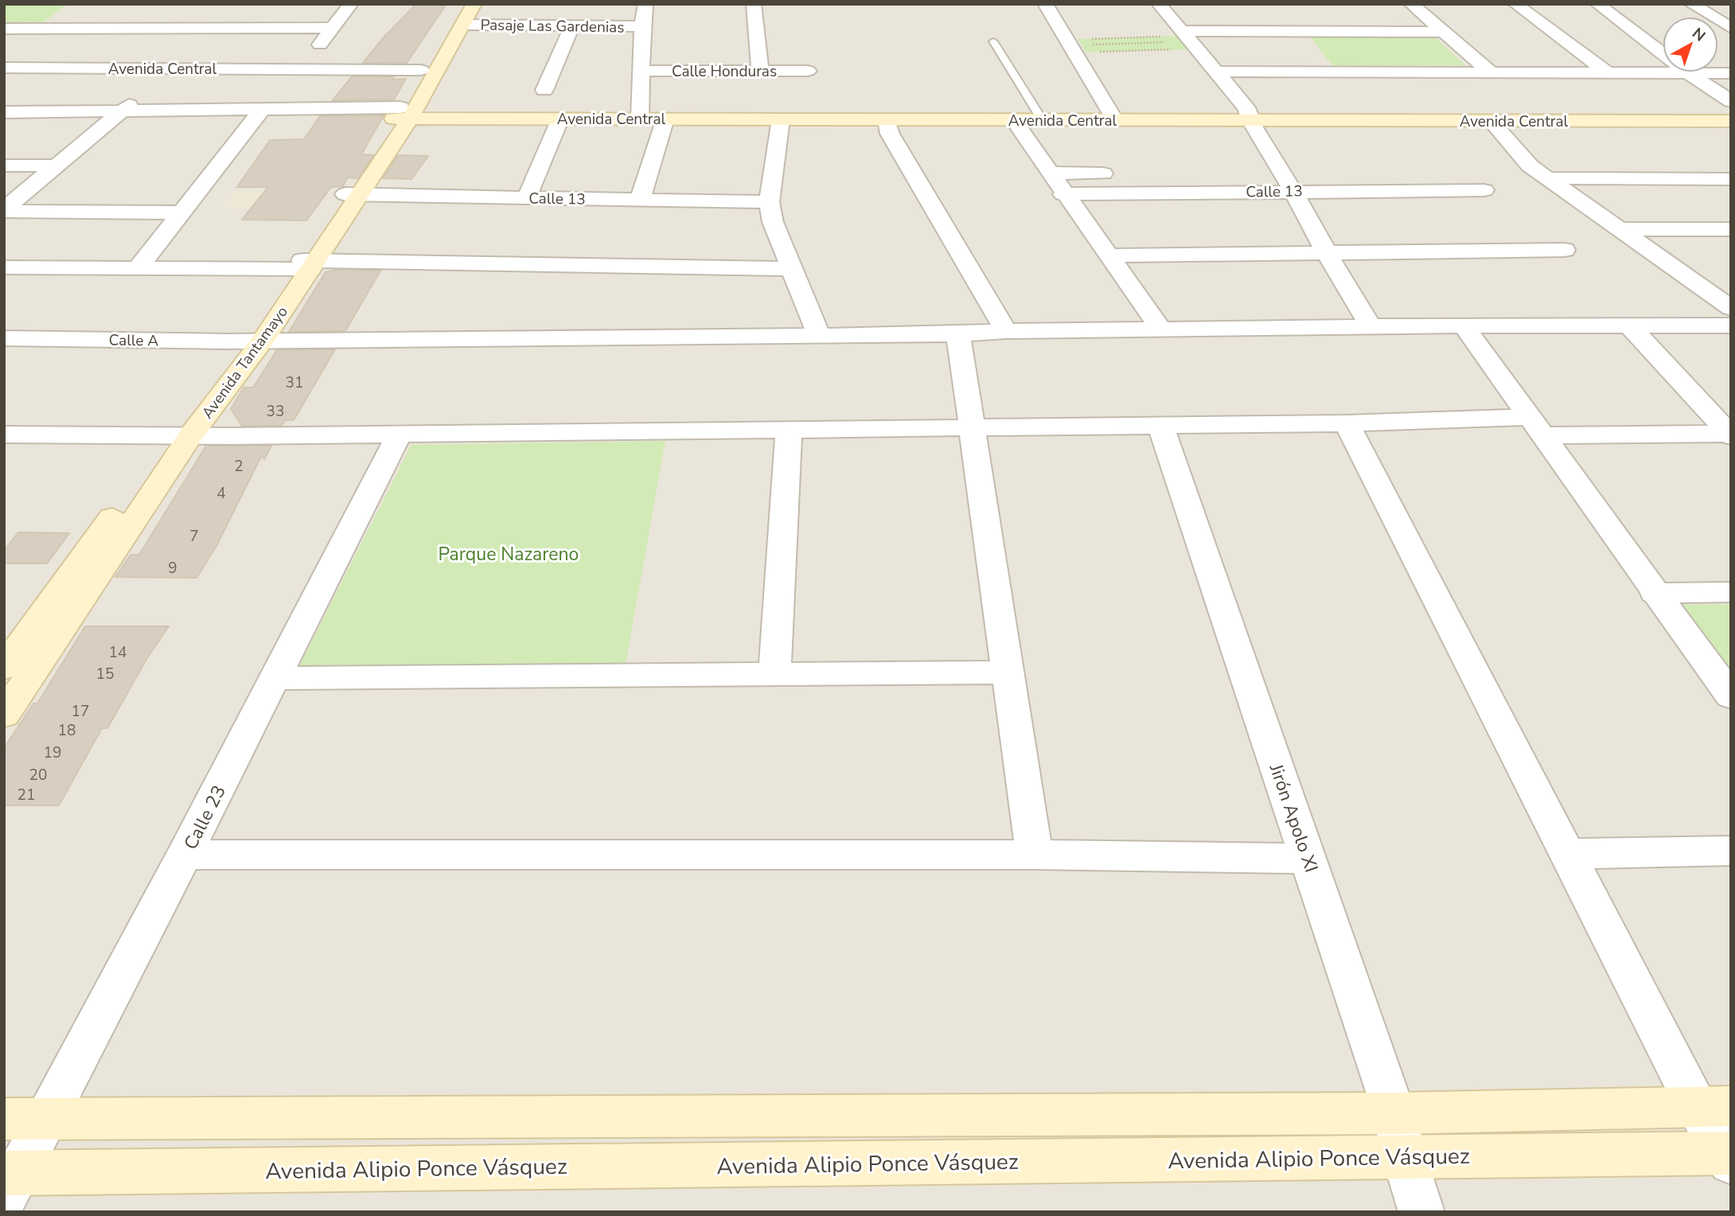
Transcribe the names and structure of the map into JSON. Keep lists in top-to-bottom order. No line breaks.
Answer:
{"streets":{"street":["Pasaje Las Gardenias","Avenida Central","Calle Honduras","Calle 13","Calle A","Avenida Tantamayo","Calle 23","Jirón Apolo XI","Avenida Alipio Ponce Vásquez"]},"crossings":[["Pasaje Las Gardenias","Avenida Tantamayo"],["Avenida Central","Avenida Tantamayo"],["Calle 13","Avenida Tantamayo"],["Calle A","Avenida Tantamayo"],["Calle 23","Avenida Alipio Ponce Vásquez"],["Jirón Apolo XI","Avenida Alipio Ponce Vásquez"]],"parks":["Parque Nazareno"],"house_numbers":["31","33","2","4","7","9","14","15","17","18","19","20","21"],"north":"top right"}
